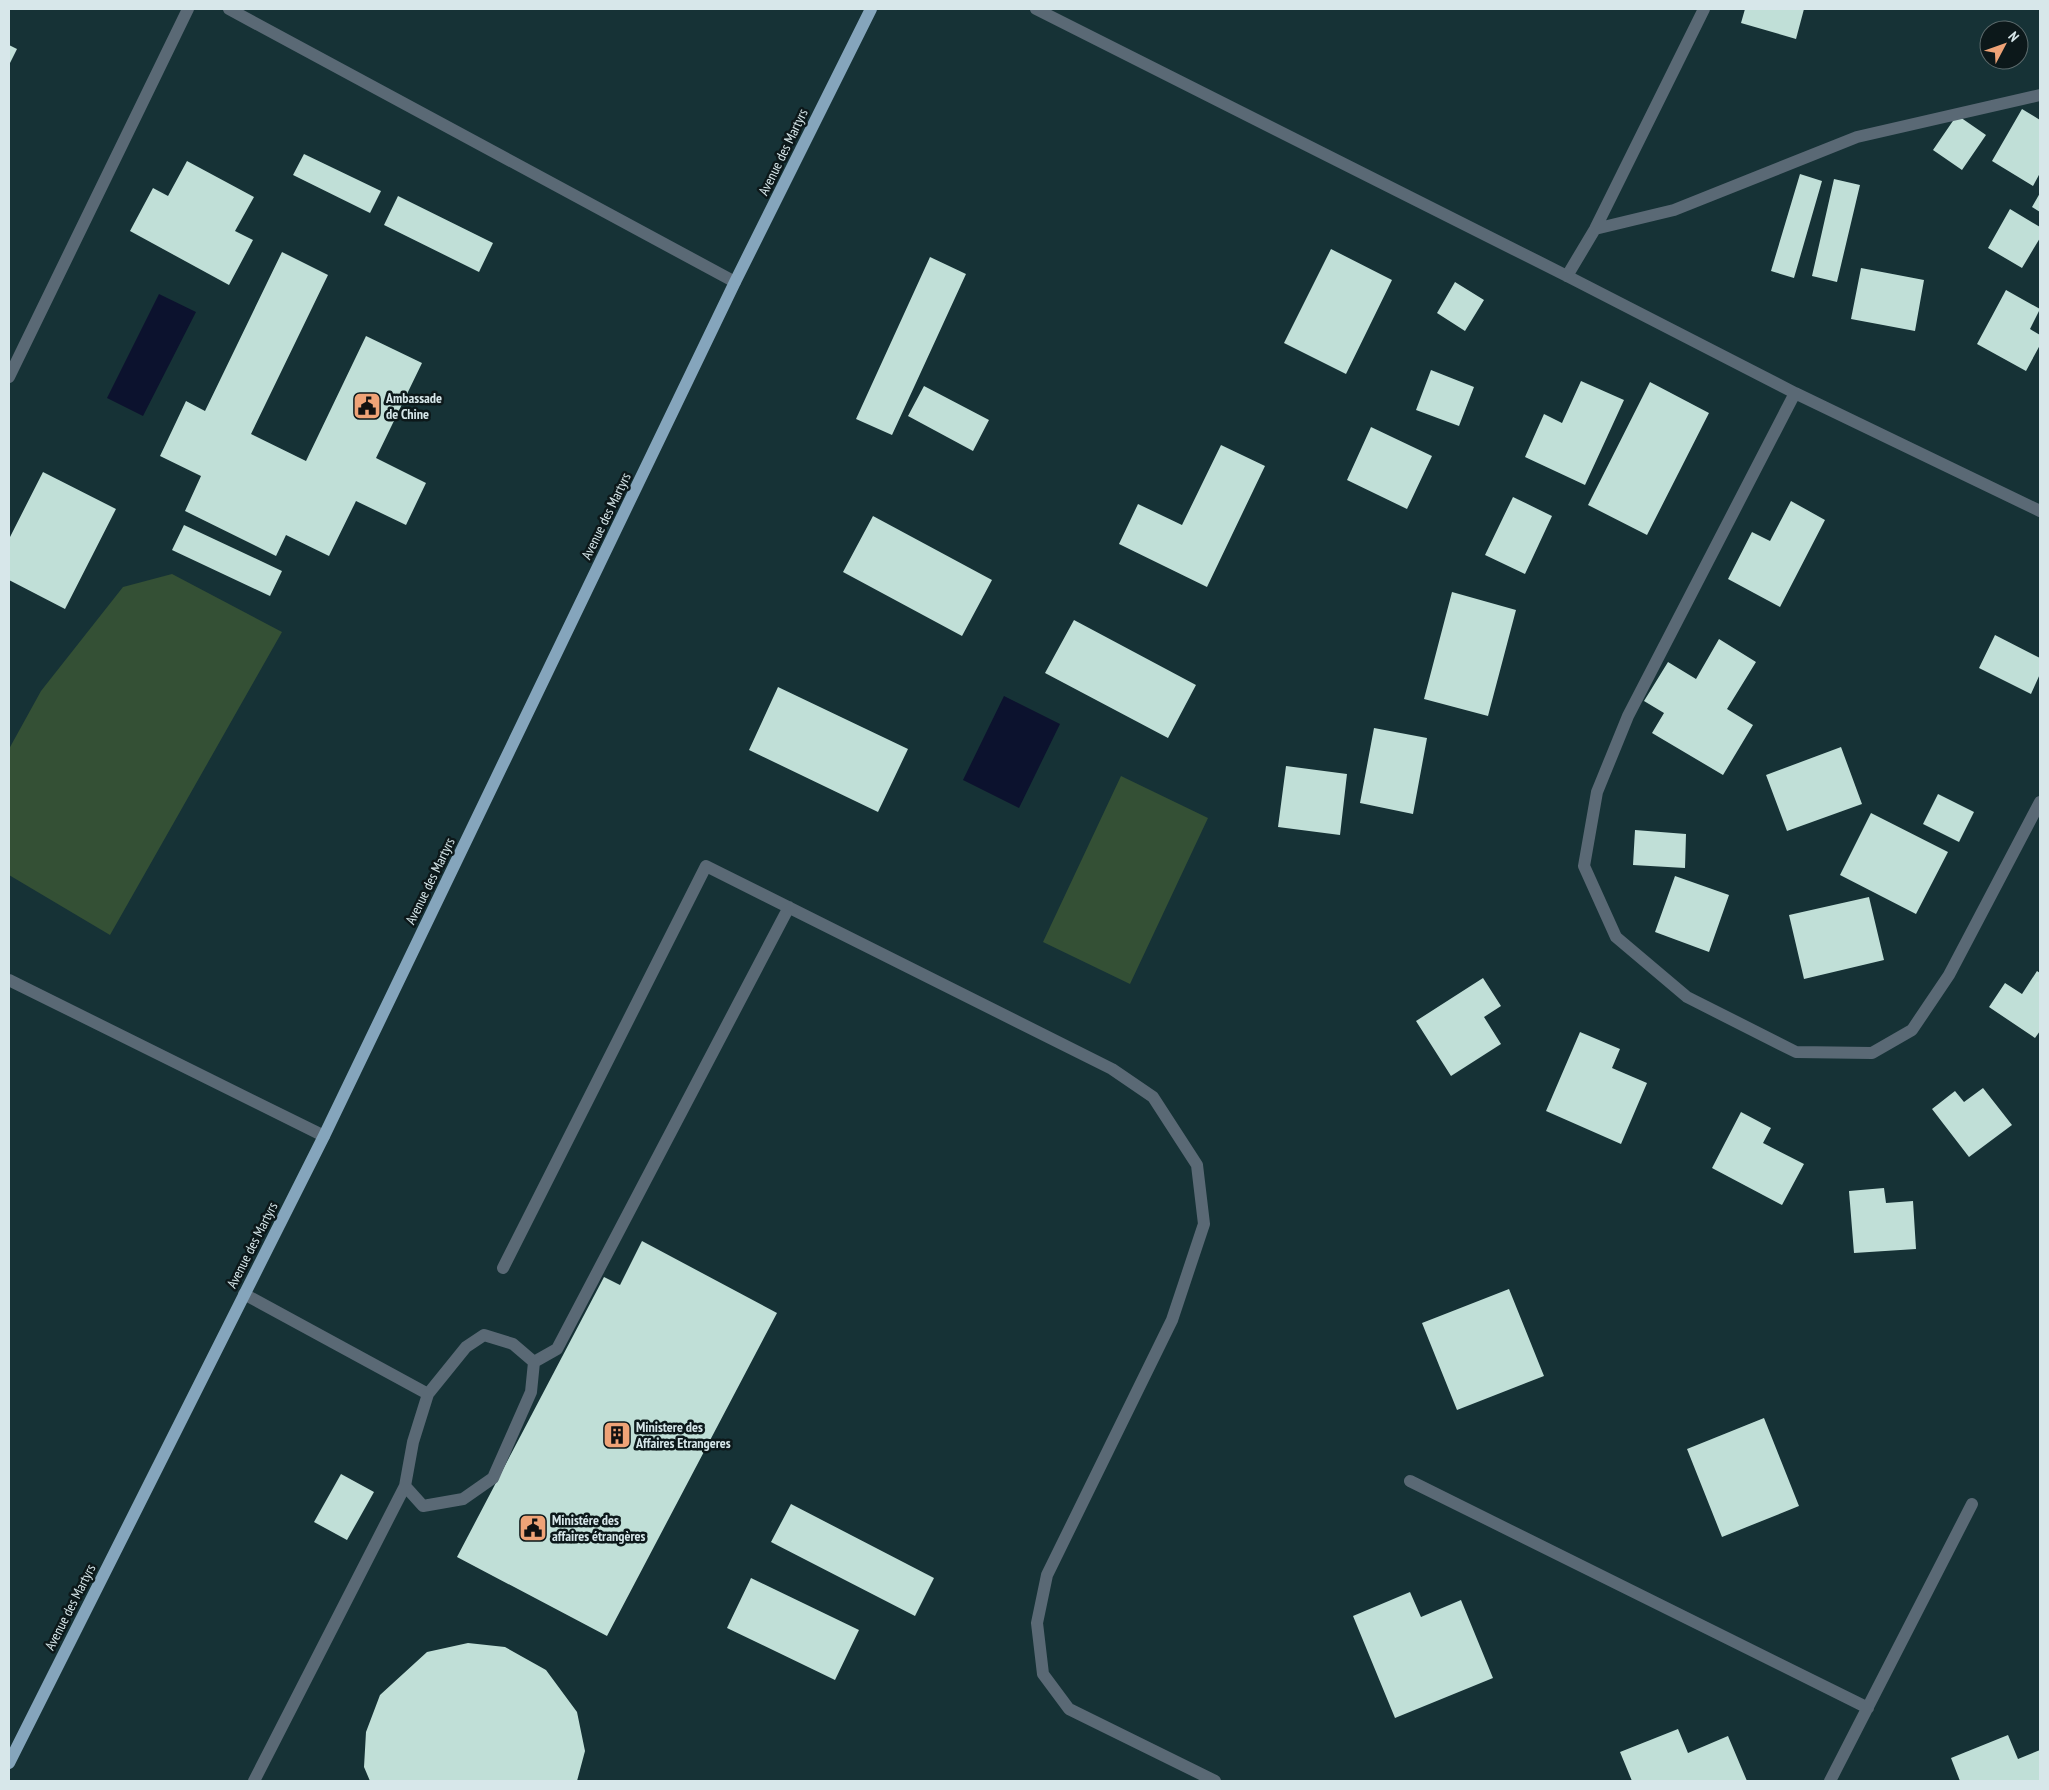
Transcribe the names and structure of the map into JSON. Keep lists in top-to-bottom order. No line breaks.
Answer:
{"streets":{"main road":["Avenue des Martyrs"]},"places":{"public building":["Ambassade de Chine","Ministére des affaires étrangères"],"building":["Ministere des Affaires Etrangeres"]},"north":"top right"}
